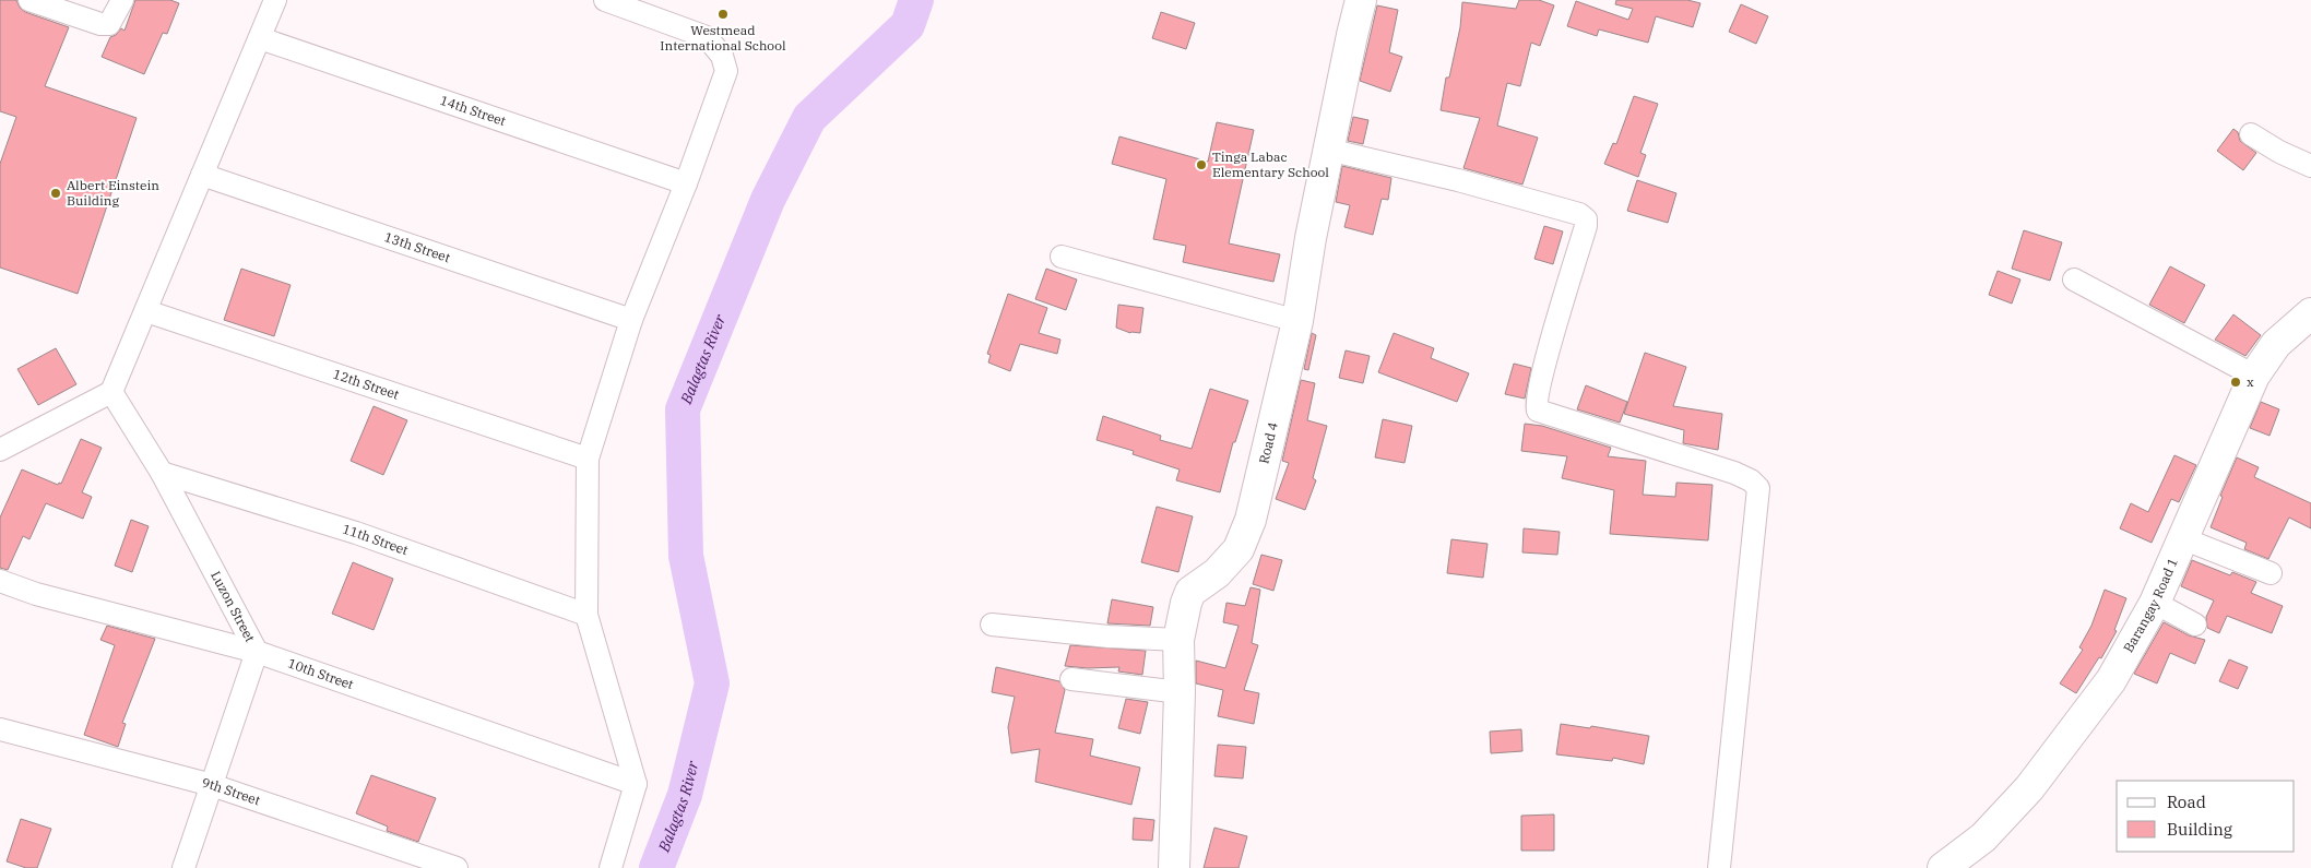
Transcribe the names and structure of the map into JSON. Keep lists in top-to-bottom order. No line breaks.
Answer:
{"streets":{"street":["14th Street","13th Street","12th Street","Road 4","11th Street","Barangay Road 1","Luzon Street","10th Street","9th Street"]},"crossings":[["11th Street","Luzon Street"],["Luzon Street","10th Street"],["Luzon Street","9th Street"]],"water":["Balagtas River"],"places":["Westmead International School","Tinga Labac Elementary School","Albert Einstein Building","x"],"legend":["Road","Building"]}
